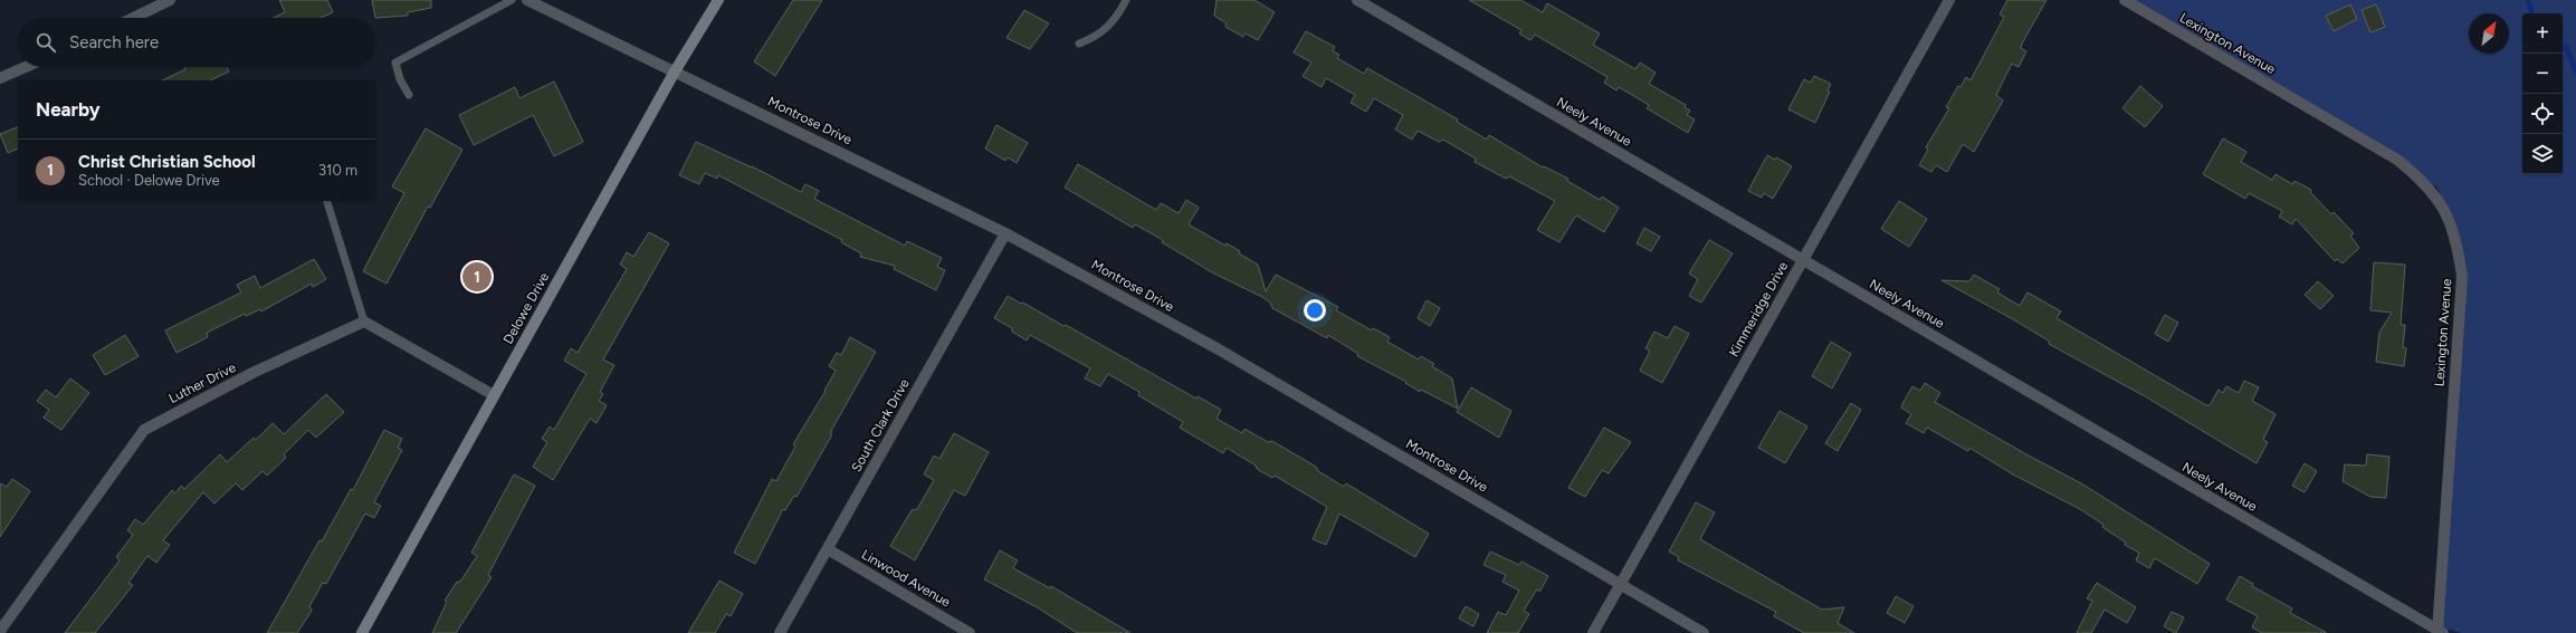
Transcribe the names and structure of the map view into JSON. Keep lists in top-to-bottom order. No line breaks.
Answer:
{"streets":{"street":["Lexington Avenue","Montrose Drive","Neely Avenue","Delowe Drive","Kimmeridge Drive","Luther Drive","South Clark Drive","Linwood Avenue"]},"crossings":[["Lexington Avenue","Neely Avenue"],["Montrose Drive","Delowe Drive"],["Montrose Drive","Kimmeridge Drive"],["Montrose Drive","South Clark Drive"],["Neely Avenue","Kimmeridge Drive"],["South Clark Drive","Linwood Avenue"]],"north":"top right","page":{"map_buttons":["+","−"],"search":"Search here","heading":"Nearby","list":[{"mark":"1","name":"Christ Christian School","note":"School · Delowe Drive","value":"310 m"}],"pins":"1"}}
